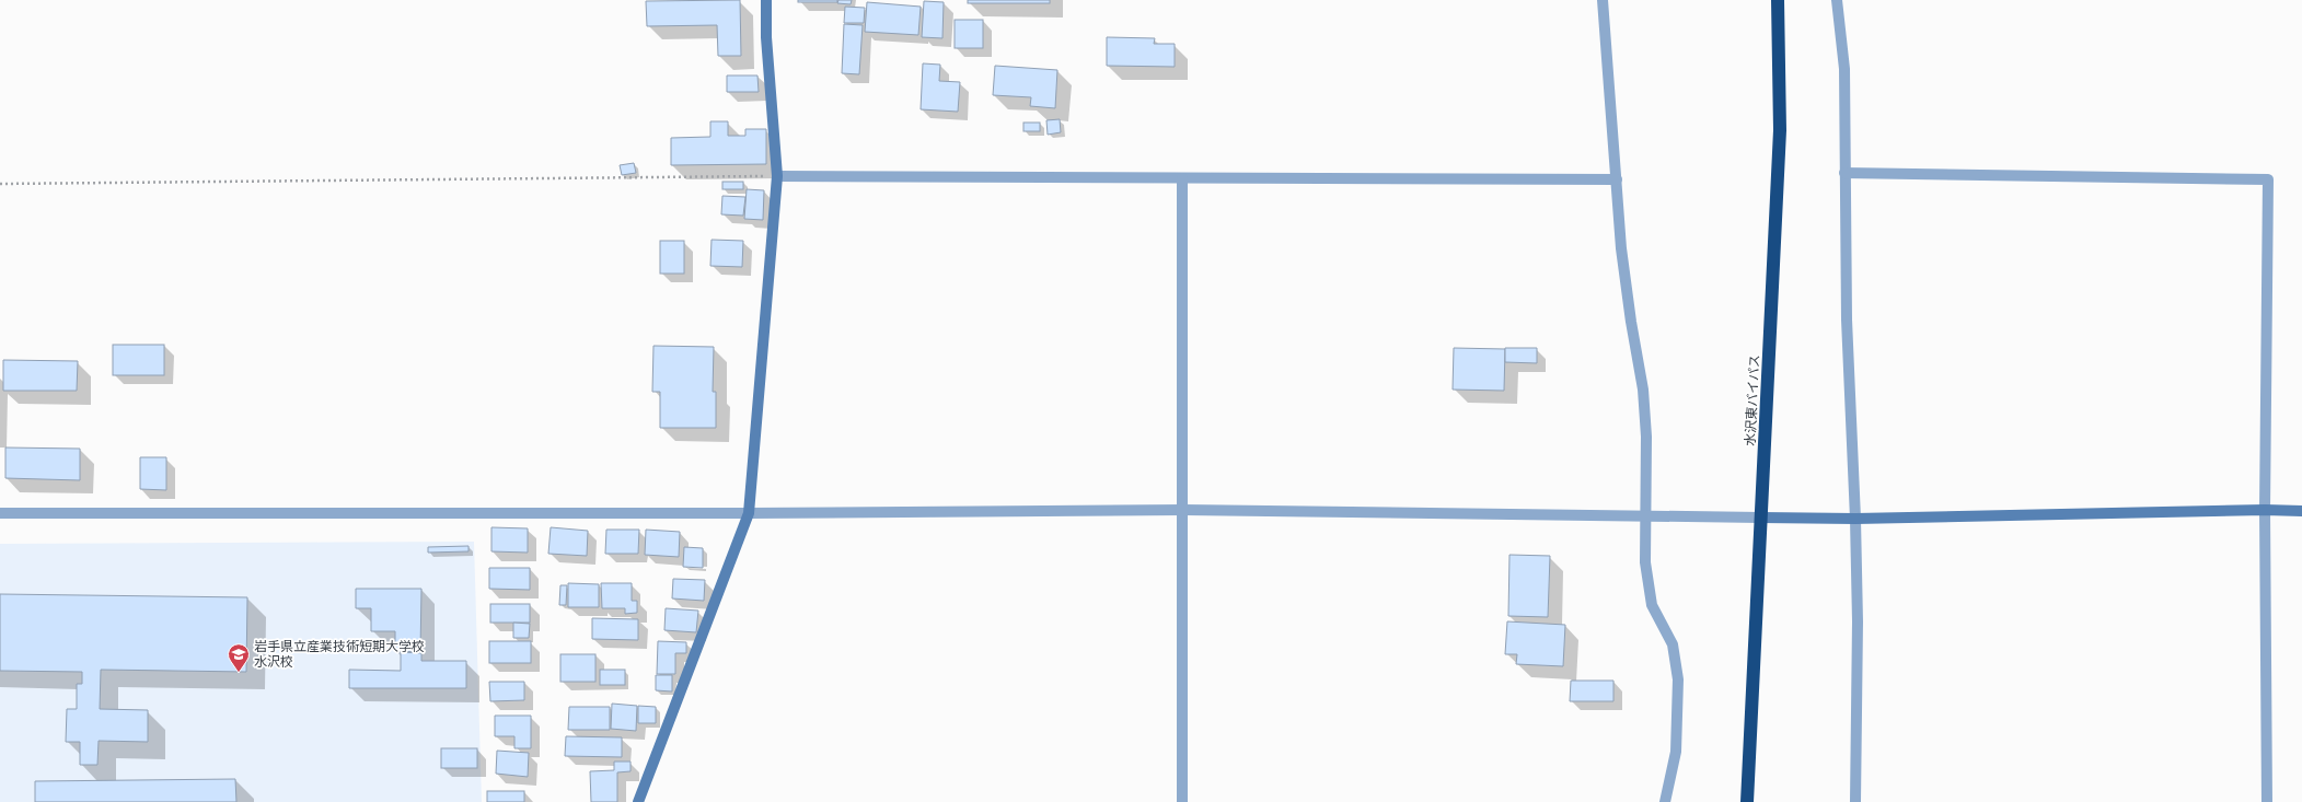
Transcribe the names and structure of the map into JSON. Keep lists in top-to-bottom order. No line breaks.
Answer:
{"streets":{"highway":["水沢東バイパス"]},"places":{"school or university":["岩手県立産業技術短期大学校 水沢校"]}}
